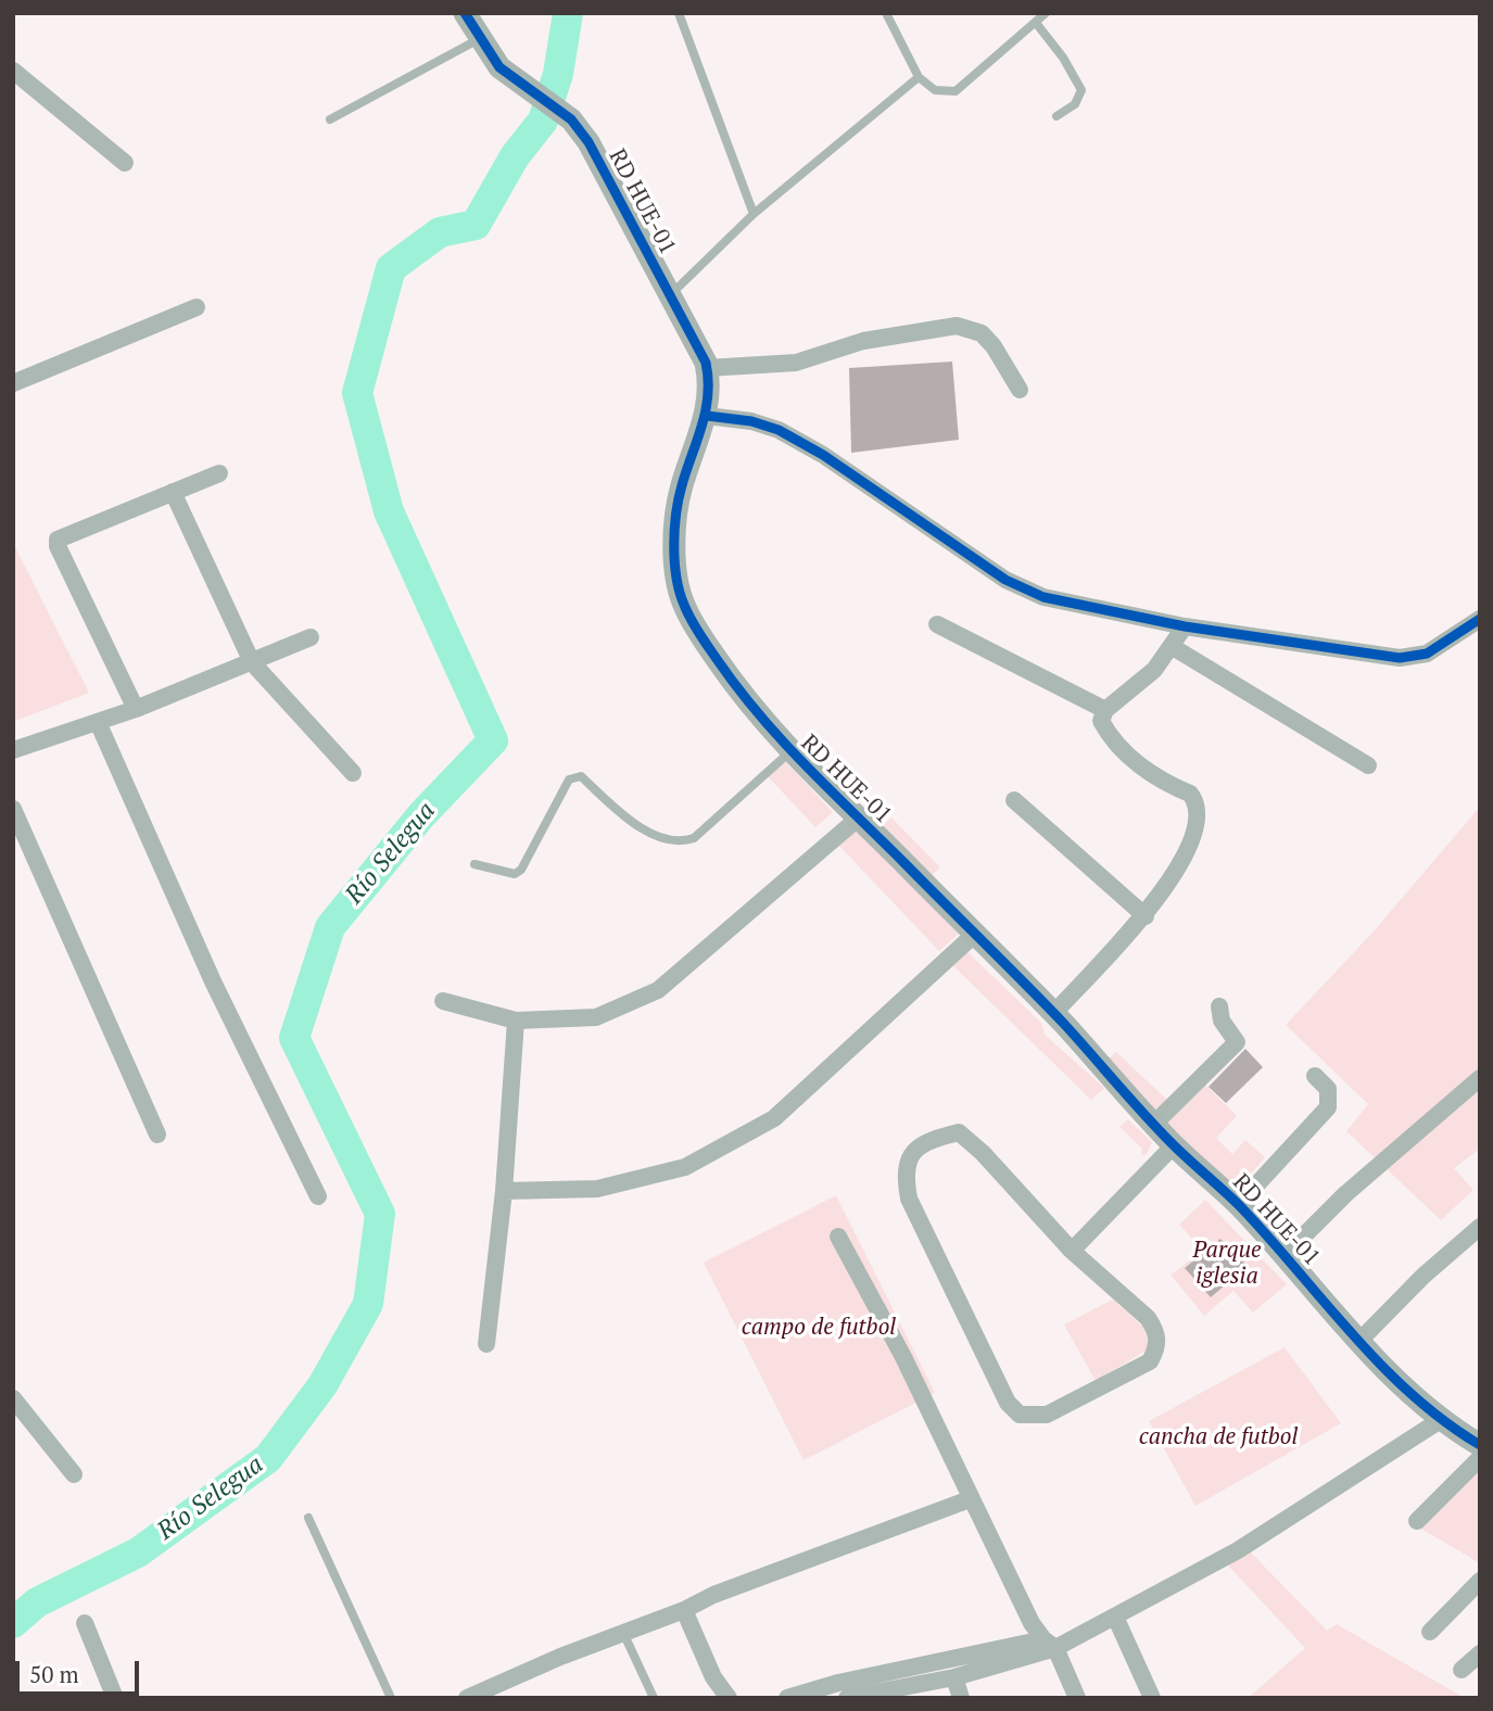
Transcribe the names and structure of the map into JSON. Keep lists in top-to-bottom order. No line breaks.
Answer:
{"streets":{"street":["RD HUE-01"]},"water":["Río Selegua"],"parks":["Parque iglesia","campo de futbol","cancha de futbol"],"scale_bar":"50 m"}
